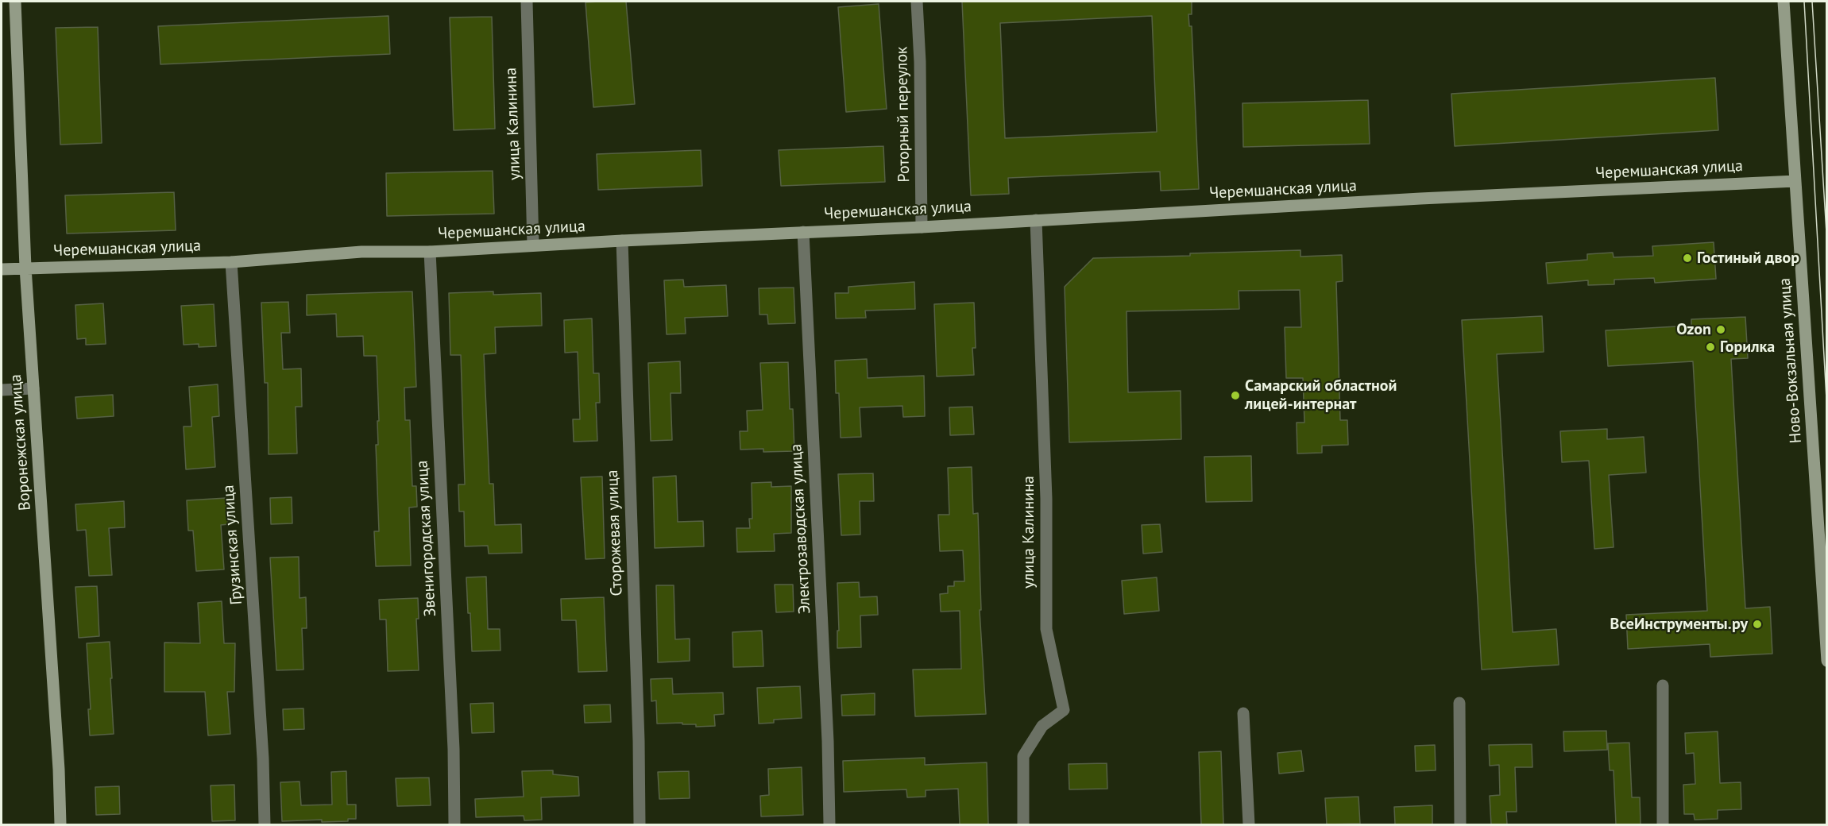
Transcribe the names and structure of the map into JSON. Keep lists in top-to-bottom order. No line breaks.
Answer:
{"streets":{"street":["Роторный переулок","улица Калинина","Черемшанская улица","Ново-Вокзальная улица","Воронежская улица","Электрозаводская улица","Сторожевая улица","Звенигородская улица","Грузинская улица"]},"crossings":[["Роторный переулок","Черемшанская улица"],["улица Калинина","Черемшанская улица"],["Черемшанская улица","Ново-Вокзальная улица"],["Черемшанская улица","Воронежская улица"],["Черемшанская улица","Электрозаводская улица"],["Черемшанская улица","Сторожевая улица"],["Черемшанская улица","Звенигородская улица"],["Черемшанская улица","Грузинская улица"]],"places":["Гостиный двор","Ozon","Горилка","Самарский областной лицей-интернат","ВсеИнструменты.ру"]}
